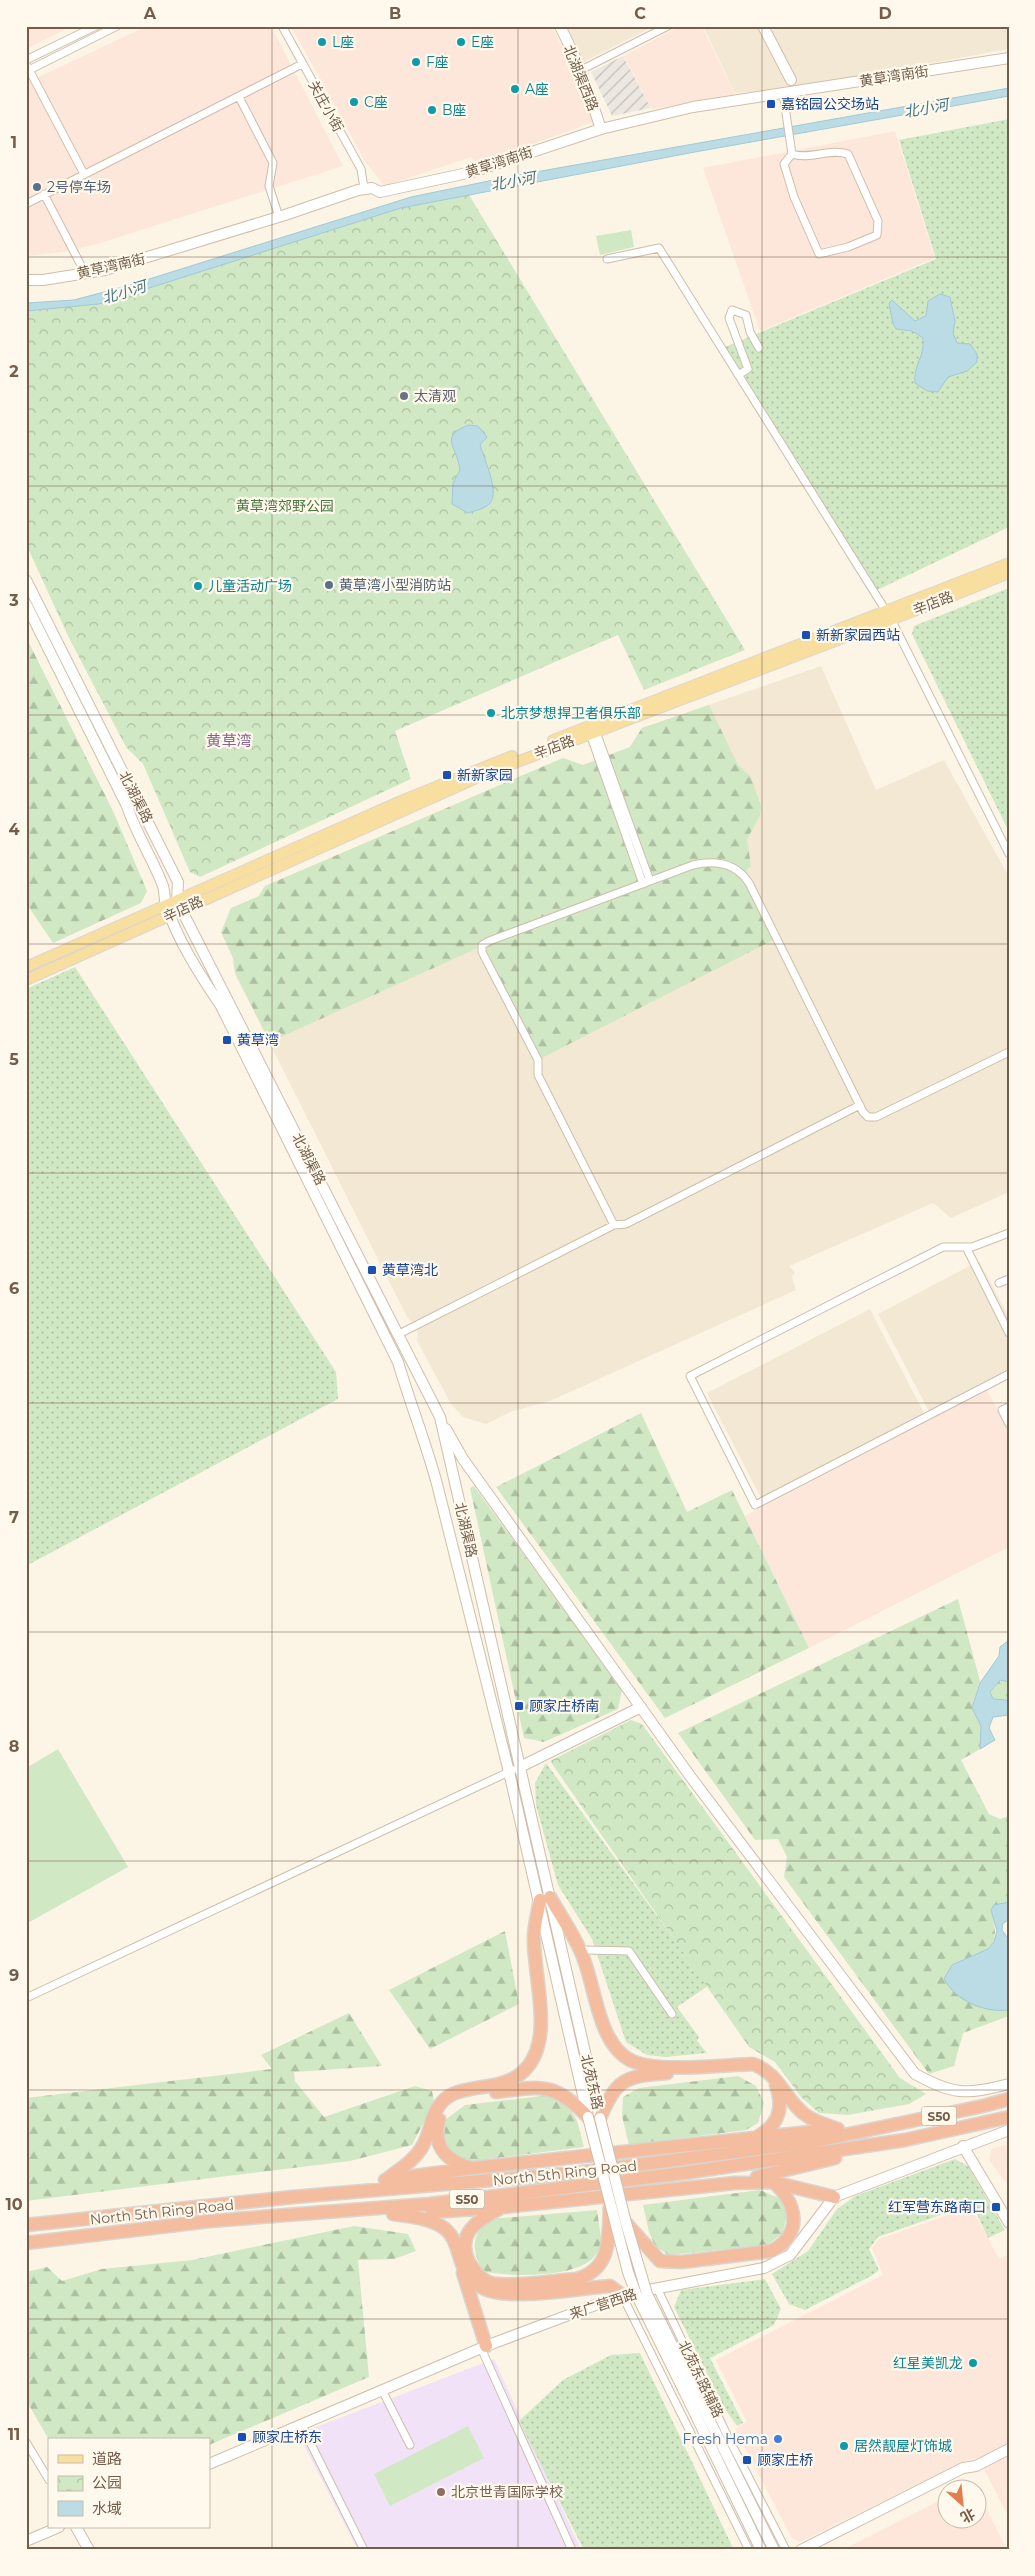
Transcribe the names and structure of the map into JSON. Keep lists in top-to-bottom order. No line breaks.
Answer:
{"streets":{"highway":["S50","North 5th Ring Road"],"main road":["黄草湾南街","北湖渠西路","辛店路","北湖渠路","北苑东路","来广营西路"],"street":["关庄小街","北苑东路辅路"]},"crossings":[["黄草湾南街","北湖渠西路"],["黄草湾南街","关庄小街"],["辛店路","北湖渠路"],["北湖渠路","北苑东路"],["来广营西路","北苑东路辅路"]],"districts":["黄草湾"],"water":["北小河"],"parks":["黄草湾郊野公园"],"places":{"other":["L座","E座","F座","A座","C座","B座","2号停车场","太清观","黄草湾小型消防站","儿童活动广场","北京梦想捍卫者俱乐部","红星美凯龙","Fresh Hema","居然靓屋灯饰城","北京世青国际学校"],"transit":["嘉铭园公交场站","新新家园西站","新新家园","黄草湾","黄草湾北","顾家庄桥南","红军营东路南口","顾家庄桥东","顾家庄桥"]},"legend":["道路","公园","水域"],"north":"bottom right","grid":{"columns":["A","B","C","D"],"rows":["1","2","3","4","5","6","7","8","9","10","11"]}}
